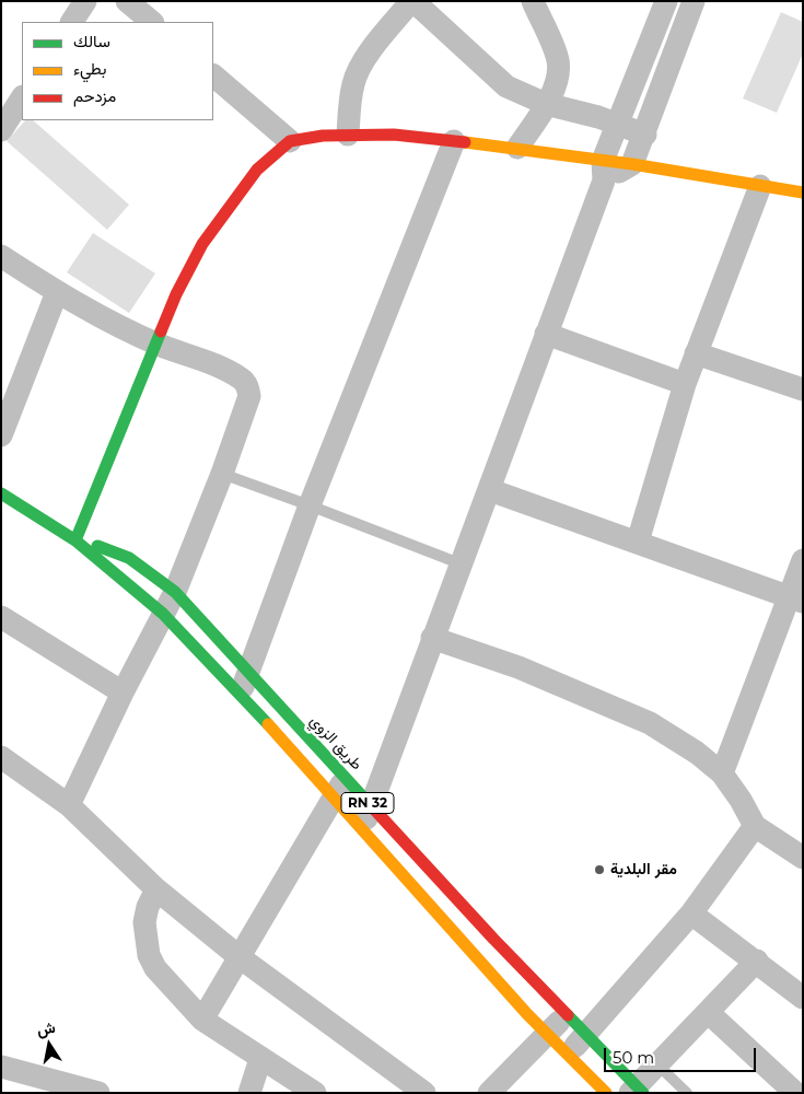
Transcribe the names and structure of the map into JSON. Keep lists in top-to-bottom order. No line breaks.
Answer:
{"streets":{"main road":["طريق الزوي","RN 32"]},"places":["مقر البلدية"],"legend":["سالك","بطيء","مزدحم"],"scale_bar":"50 m","north":"top"}
